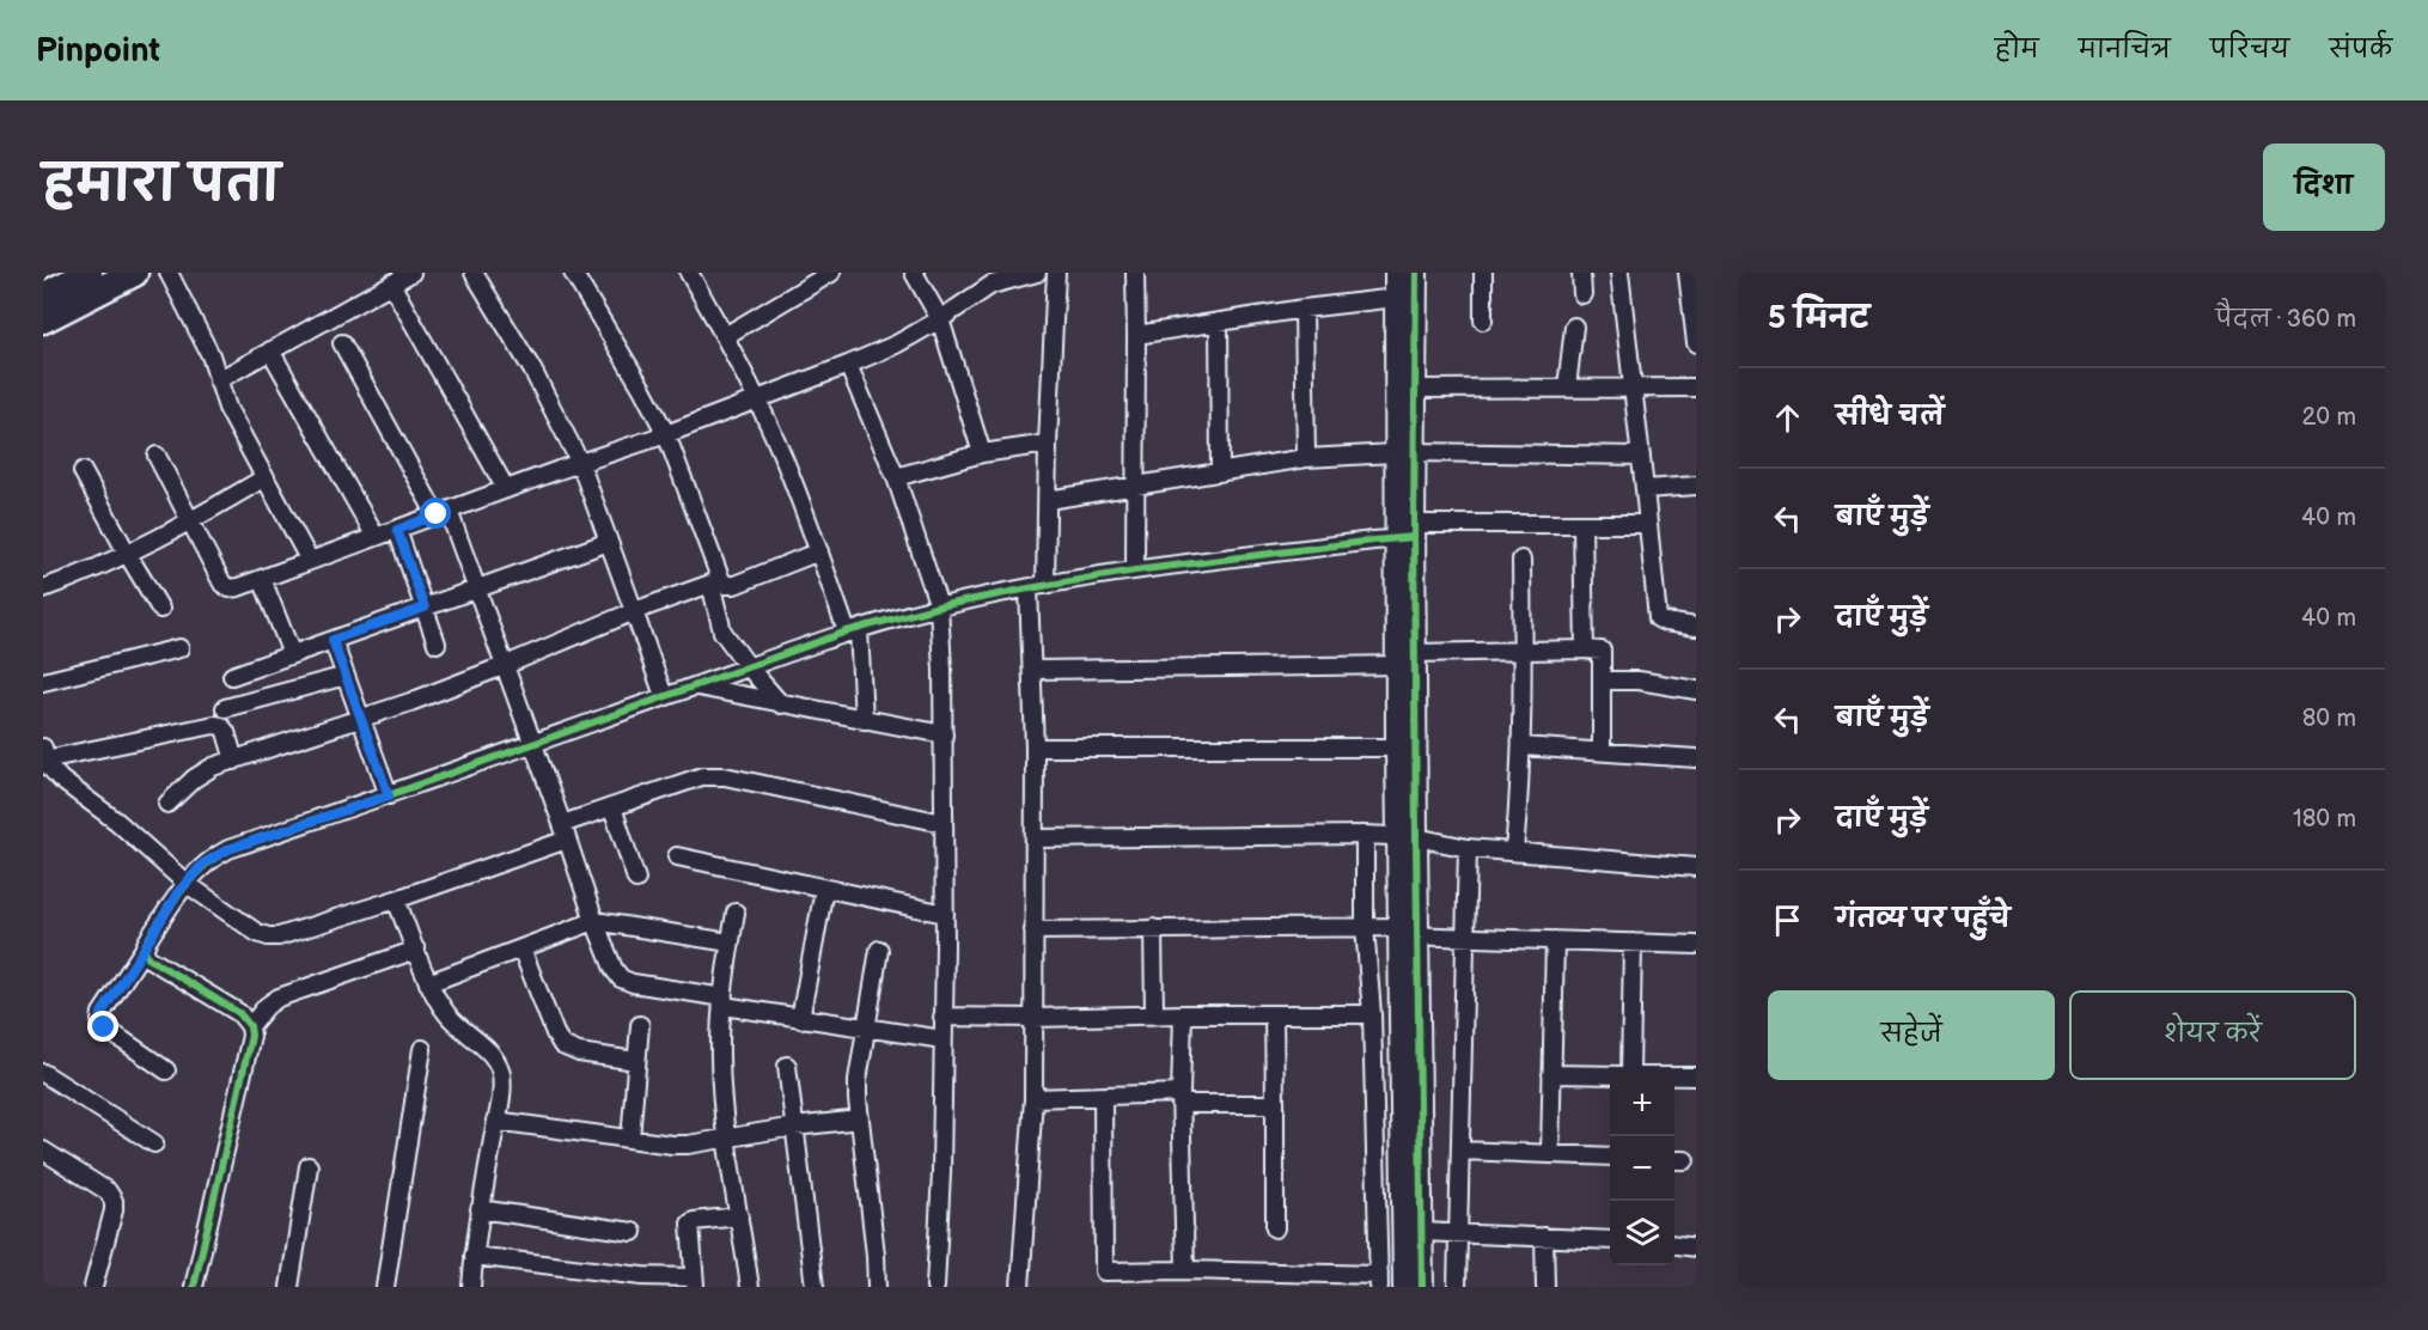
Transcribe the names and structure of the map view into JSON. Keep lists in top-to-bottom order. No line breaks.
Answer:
{"page":{"header":"Pinpoint","nav":["होम","मानचित्र","परिचय","संपर्क"],"title":"हमारा पता","buttons":["दिशा",["सहेजें","शेयर करें"]],"heading":["5 मिनट","पैदल · 360 m"],"list":[["सीधे चलें","20 m"],["बाएँ मुड़ें","40 m"],["दाएँ मुड़ें","40 m"],["बाएँ मुड़ें","80 m"],["दाएँ मुड़ें","180 m"],"गंतव्य पर पहुँचे"],"map_buttons":["+","−"]}}
